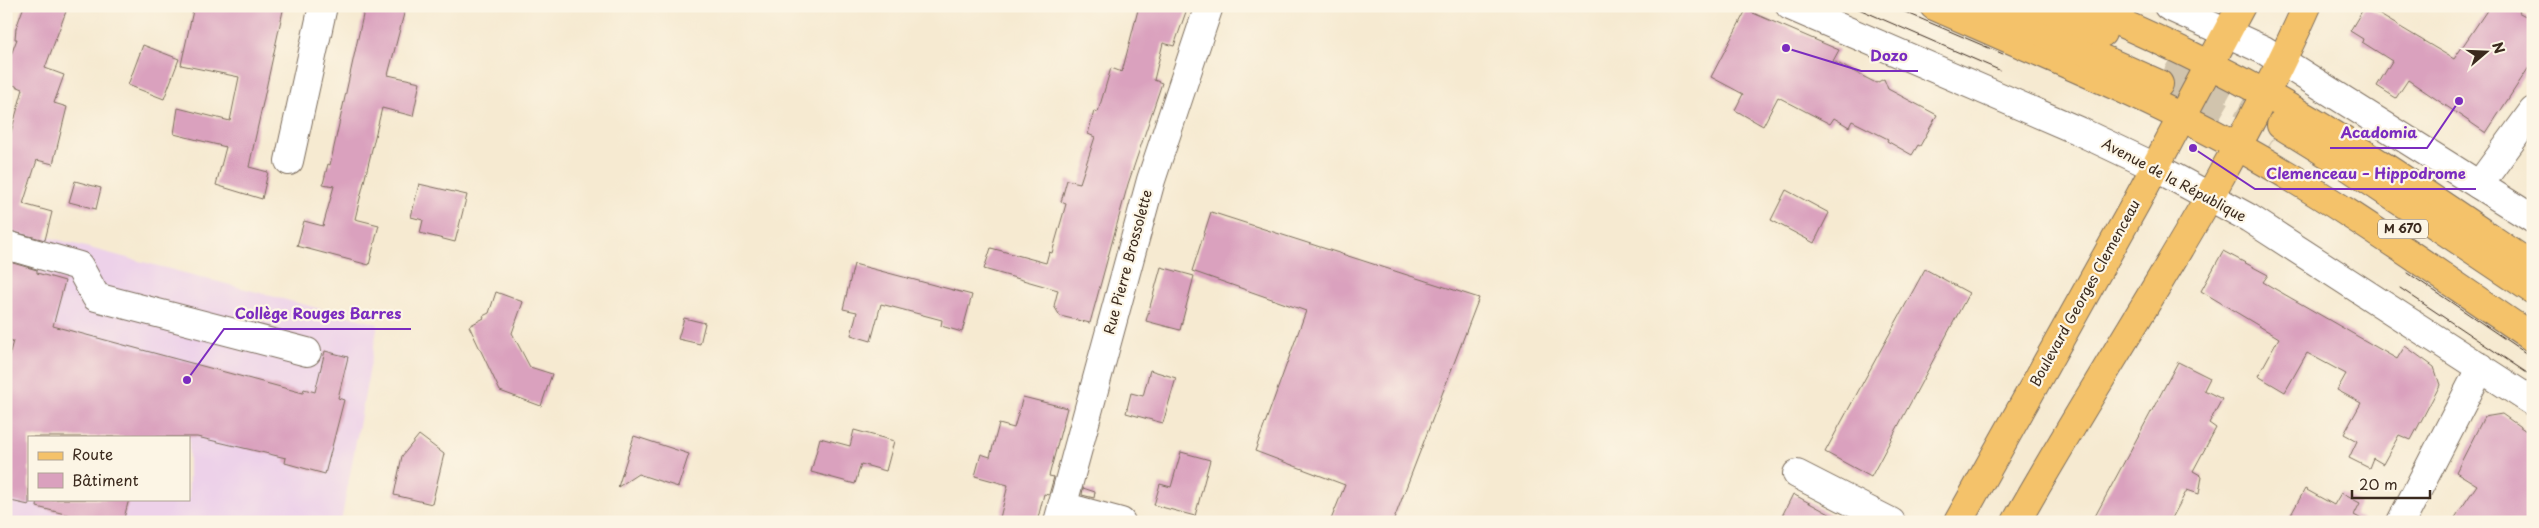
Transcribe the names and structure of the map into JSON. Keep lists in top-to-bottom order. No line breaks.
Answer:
{"streets":{"main road":["M 670","Boulevard Georges Clemenceau"],"street":["Avenue de la République","Rue Pierre Brossolette"]},"crossings":[["Avenue de la République","Boulevard Georges Clemenceau"]],"places":["Dozo","Acadomia","Clemenceau – Hippodrome","Collège Rouges Barres"],"legend":["Route","Bâtiment"],"scale_bar":"20 m","north":"right"}
